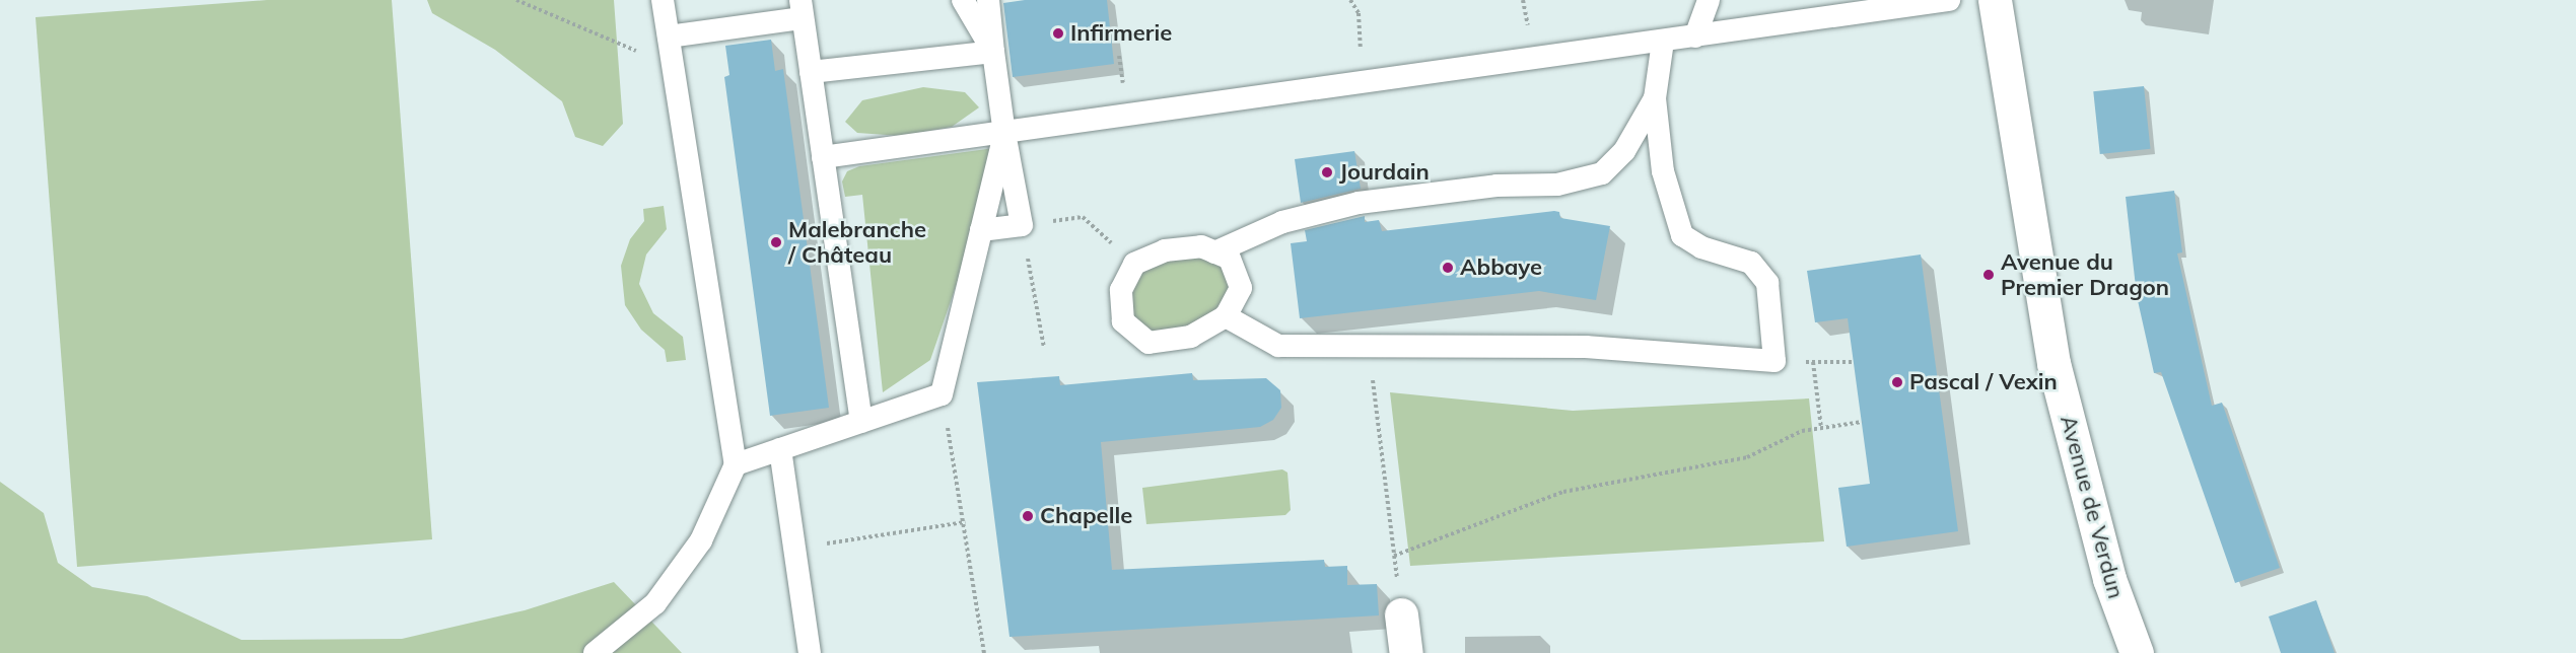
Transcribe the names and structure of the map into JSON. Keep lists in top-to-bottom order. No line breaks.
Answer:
{"streets":{"main road":["Avenue de Verdun"]},"places":["Infirmerie","Jourdain","Malebranche / Château","Abbaye","Avenue du Premier Dragon","Pascal / Vexin","Chapelle"]}
